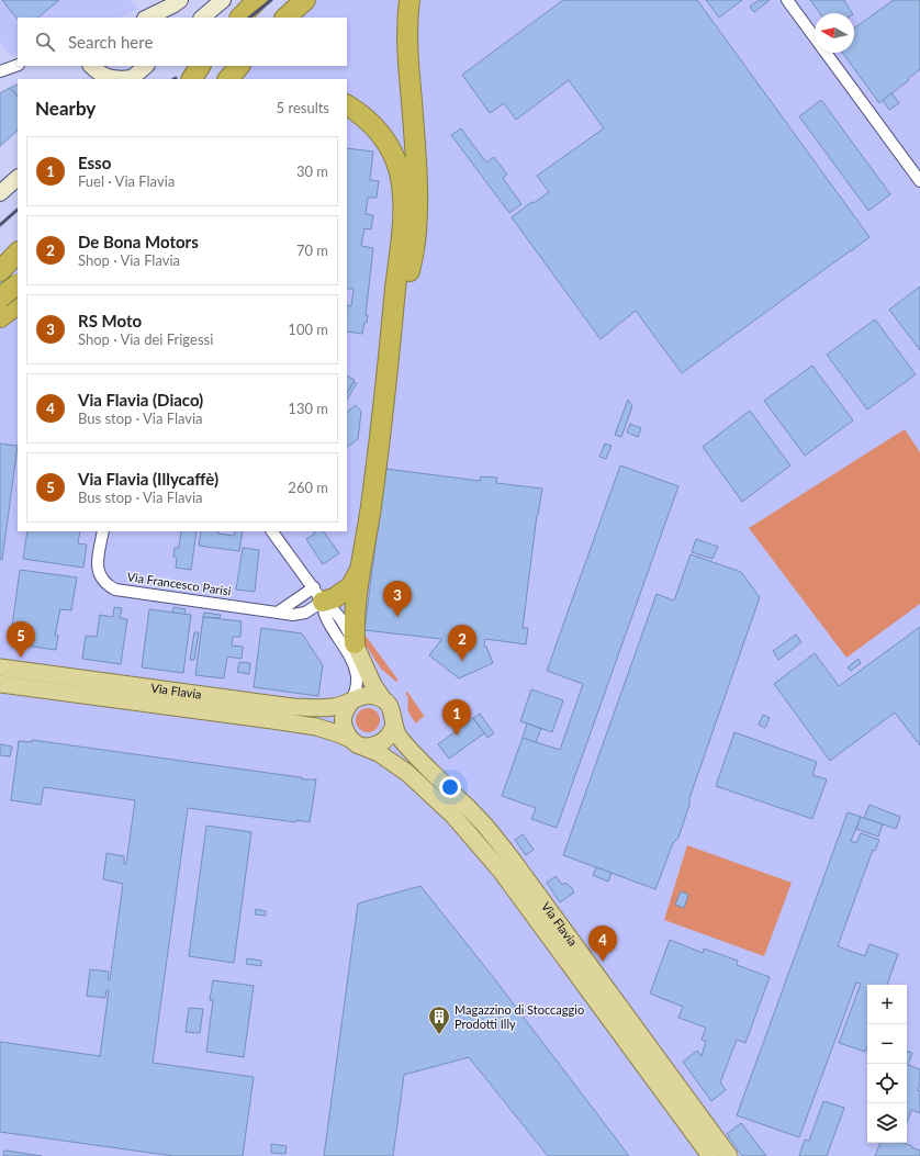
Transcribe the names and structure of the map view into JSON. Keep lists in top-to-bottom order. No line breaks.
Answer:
{"streets":{"main road":["Via Flavia"],"street":["Via Francesco Parisi"]},"places":{"building":["Magazzino di Stoccaggio Prodotti Illy"]},"north":"left","page":{"search":"Search here","heading":["Nearby","5 results"],"list":[{"mark":"1","name":"Esso","note":"Fuel · Via Flavia","value":"30 m"},{"mark":"2","name":"De Bona Motors","note":"Shop · Via Flavia","value":"70 m"},{"mark":"3","name":"RS Moto","note":"Shop · Via dei Frigessi","value":"100 m"},{"mark":"4","name":"Via Flavia (Diaco)","note":"Bus stop · Via Flavia","value":"130 m"},{"mark":"5","name":"Via Flavia (Illycaffè)","note":"Bus stop · Via Flavia","value":"260 m"}],"pins":["3","5","2","1","4"],"map_buttons":["+","−"]}}
